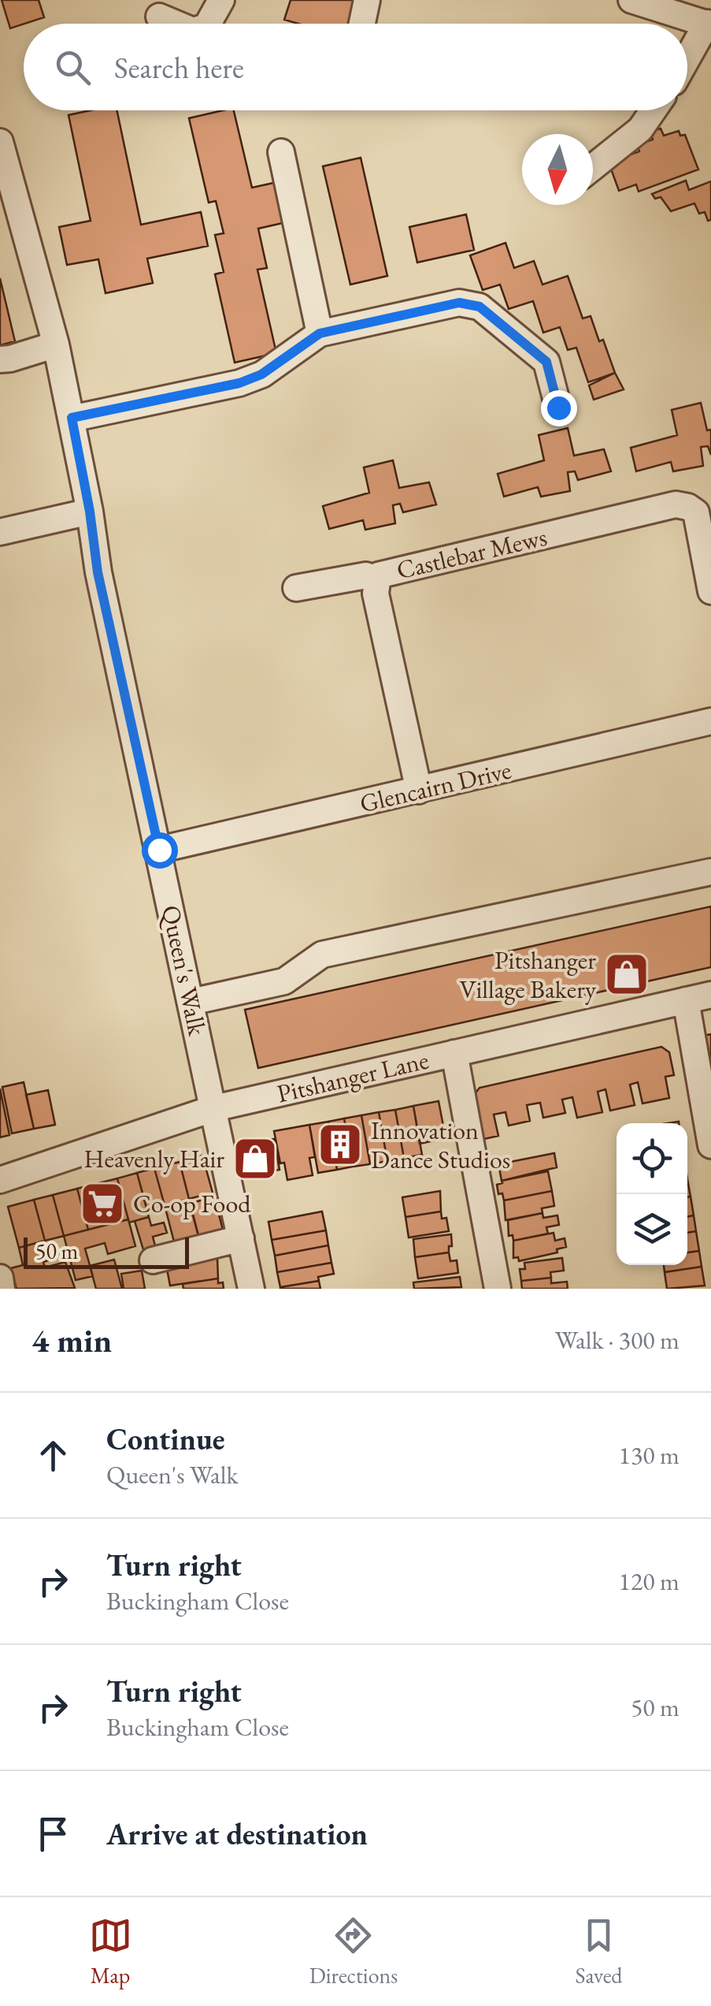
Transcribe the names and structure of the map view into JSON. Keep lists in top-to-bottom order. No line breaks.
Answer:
{"streets":{"street":["Castlebar Mews","Glencairn Drive","Queen's Walk","Pitshanger Lane"]},"crossings":[["Castlebar Mews","Glencairn Drive"],["Glencairn Drive","Queen's Walk"],["Queen's Walk","Pitshanger Lane"]],"places":{"shop":["Pitshanger Village Bakery","Heavenly Hair"],"building":["Innovation Dance Studios"],"supermarket":["Co-op Food"]},"scale_bar":"50 m","north":"bottom","page":{"search":"Search here","scale":"50 m","heading":["4 min","Walk · 300 m"],"list":[["Continue","Queen's Walk","130 m"],["Turn right","Buckingham Close","120 m"],["Turn right","Buckingham Close","50 m"],"Arrive at destination"],"nav":["Map","Directions","Saved"]}}
